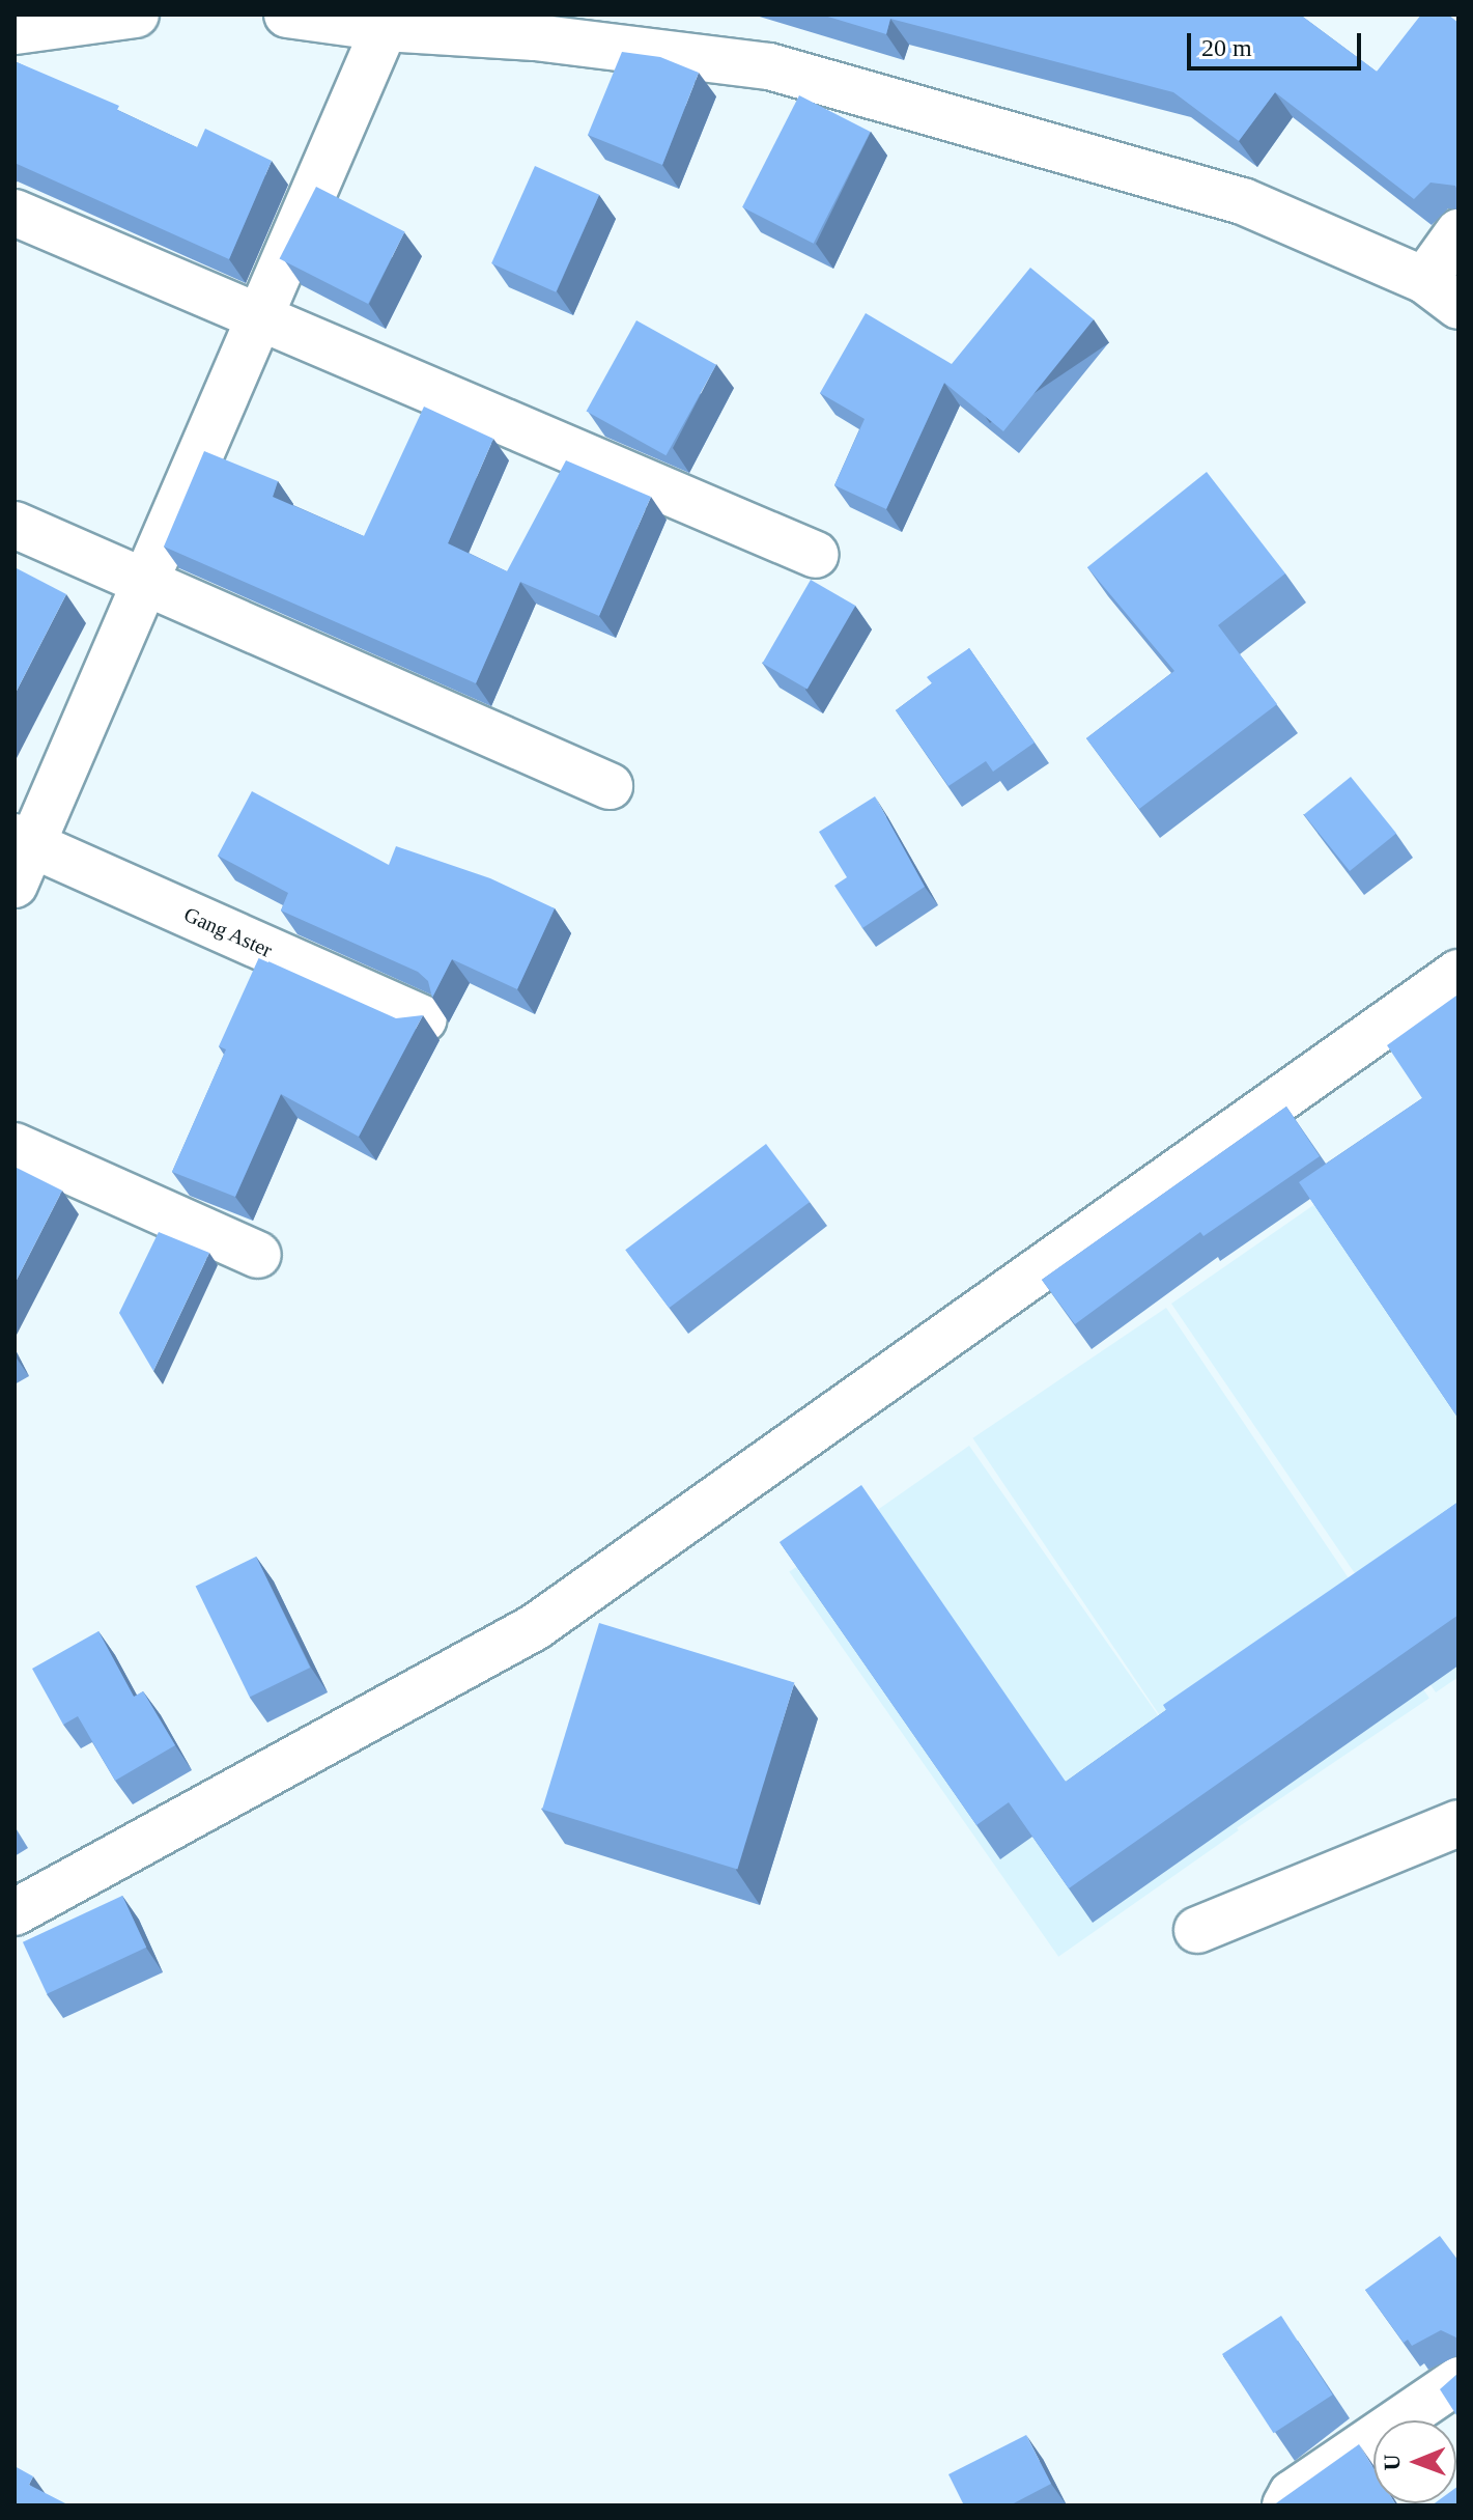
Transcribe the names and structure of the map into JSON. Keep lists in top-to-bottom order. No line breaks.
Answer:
{"streets":{"street":["Gang Aster"]},"scale_bar":"20 m","north":"left"}
